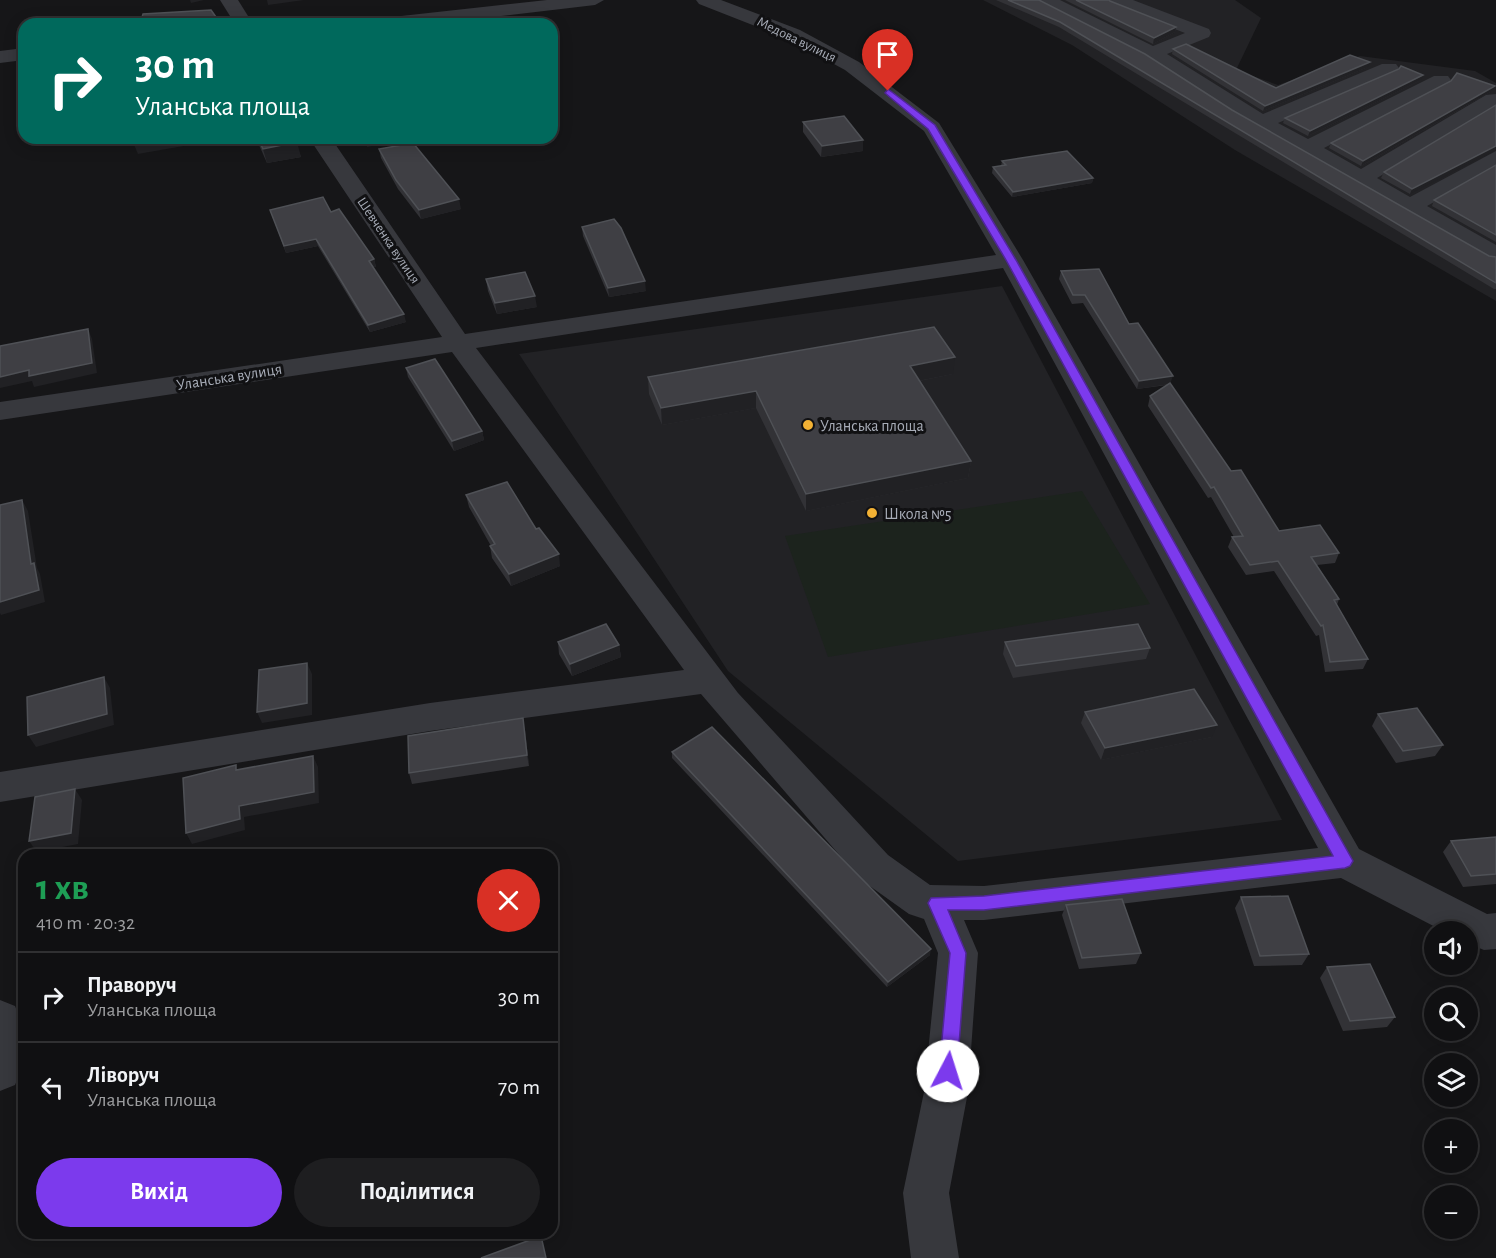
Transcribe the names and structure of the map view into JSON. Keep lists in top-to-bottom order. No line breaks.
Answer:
{"streets":{"street":["Медова вулиця","Шевченка вулиця","Уланська вулиця"]},"crossings":[["Шевченка вулиця","Уланська вулиця"]],"places":["Уланська площа","Школа №5"],"page":{"turn":["30 m","Уланська площа"],"heading":["1 хв","410 m · 20:32"],"map_buttons":["+","−"],"list":[{"name":"Праворуч","note":"Уланська площа","value":"30 m"},{"name":"Ліворуч","note":"Уланська площа","value":"70 m"}],"buttons":["Вихід","Поділитися"]}}
